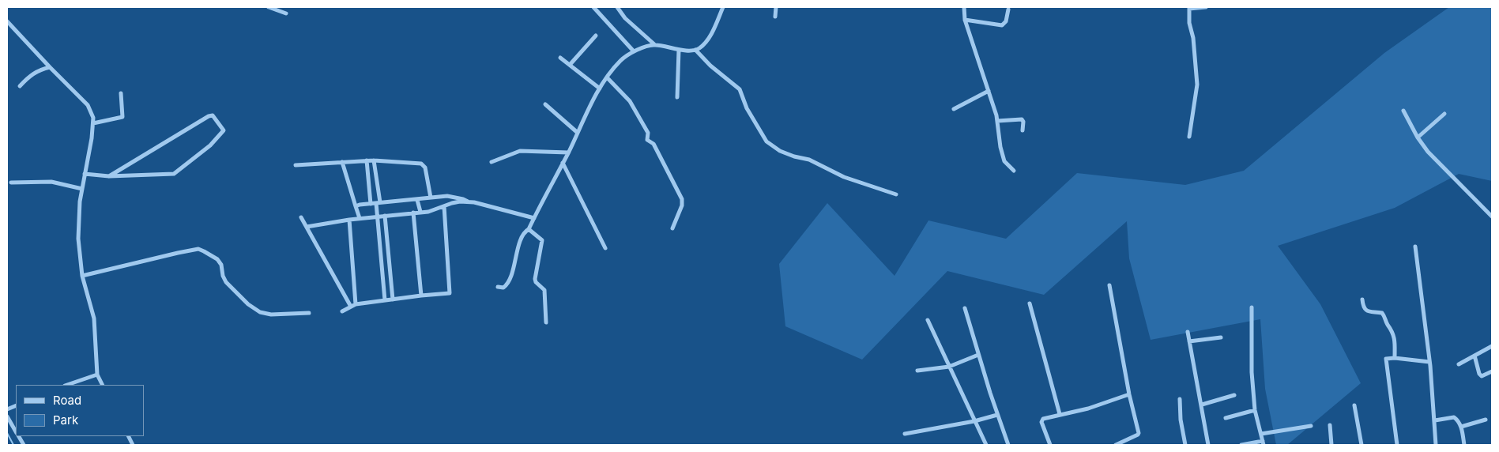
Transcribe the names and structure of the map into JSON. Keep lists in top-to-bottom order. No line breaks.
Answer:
{"legend":["Road","Park"]}
